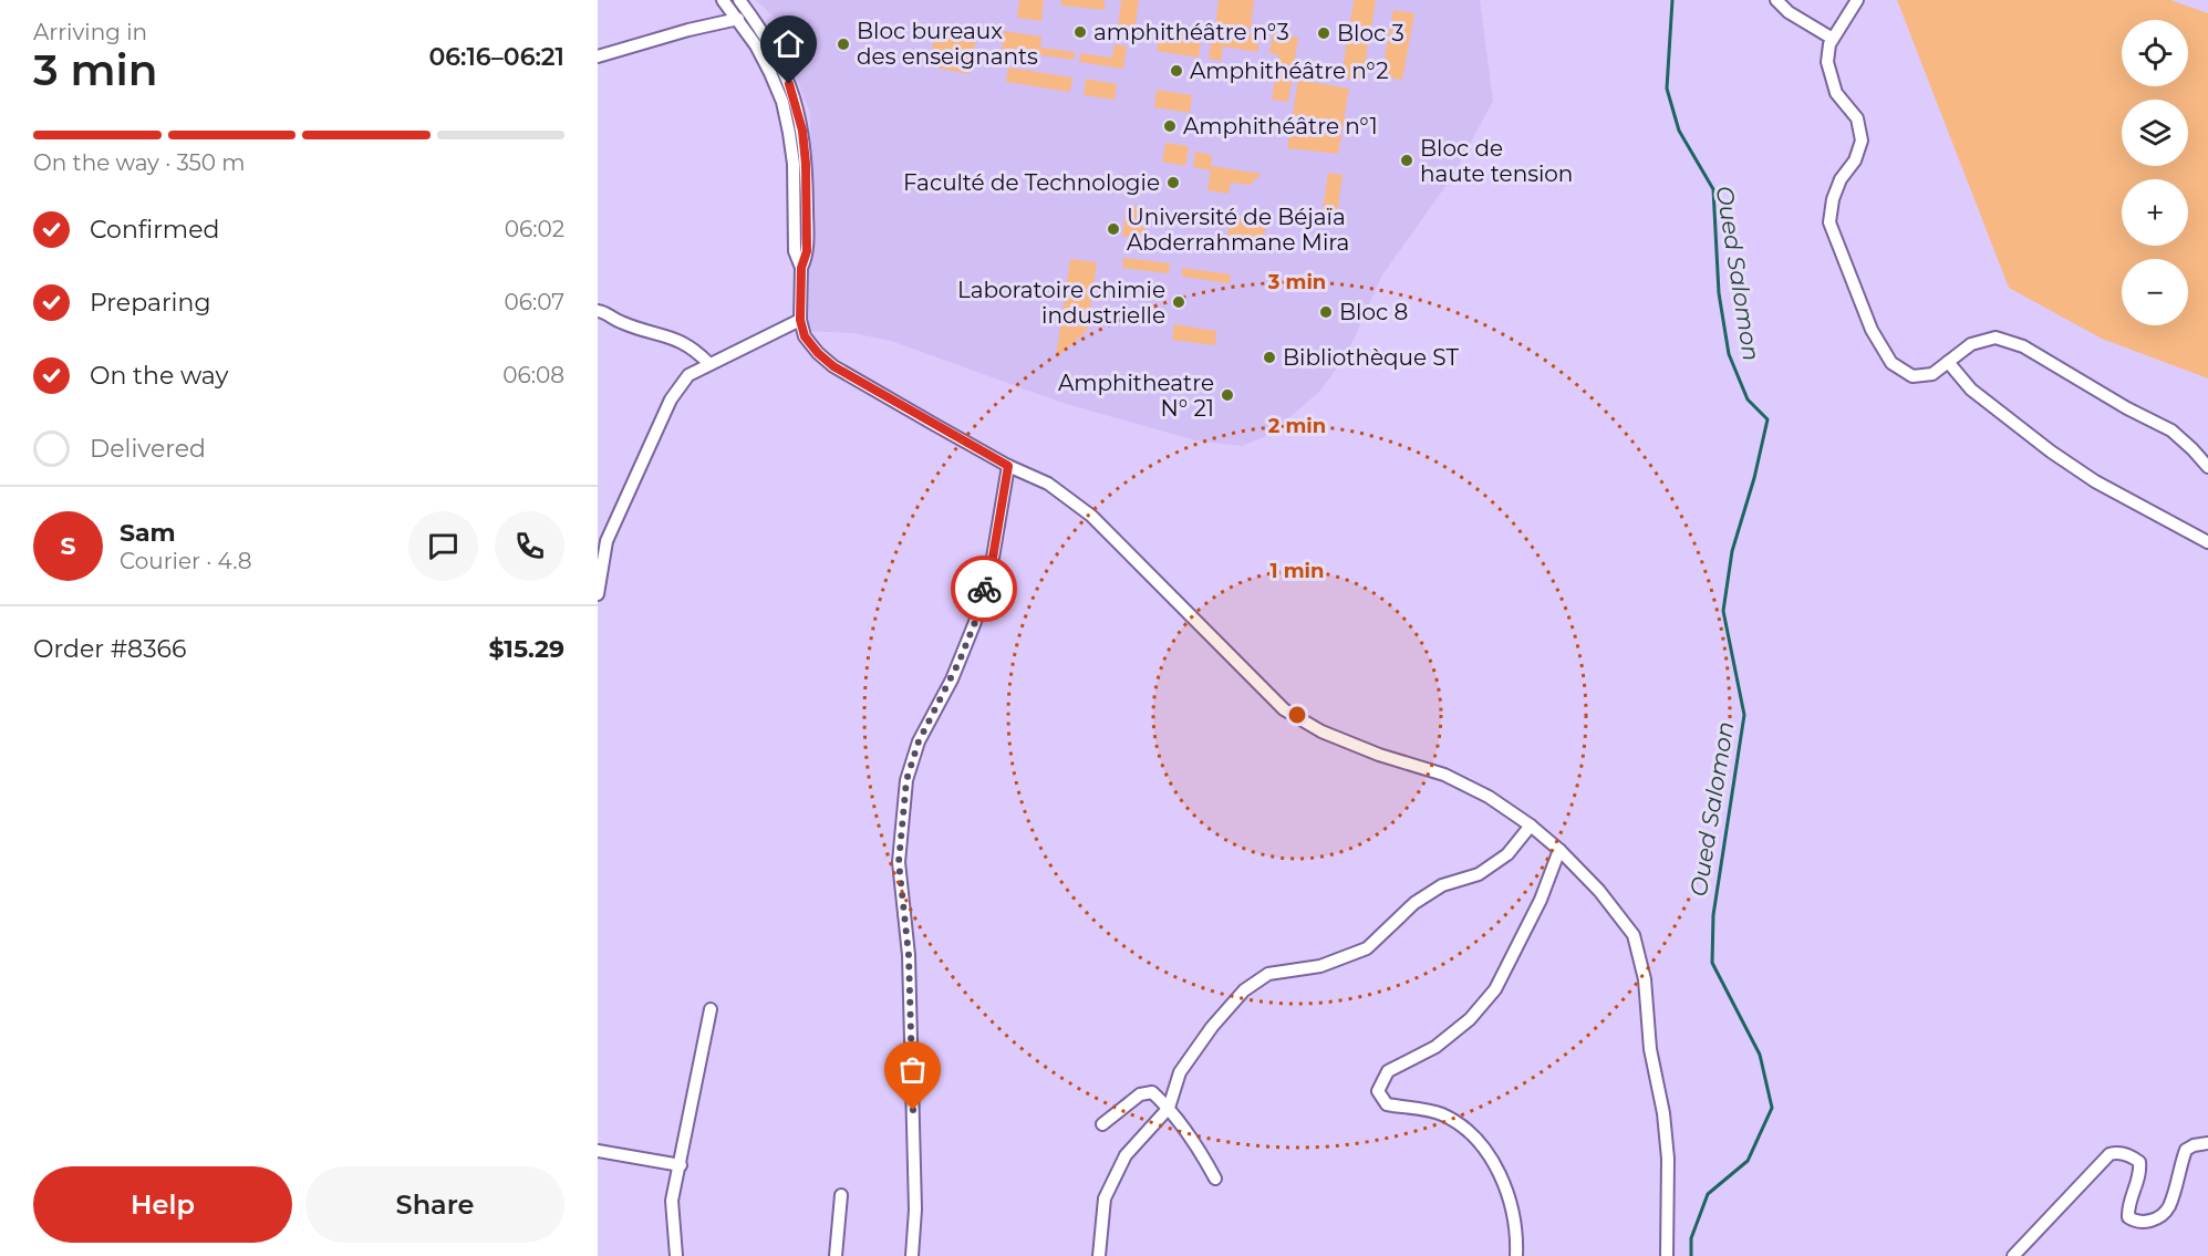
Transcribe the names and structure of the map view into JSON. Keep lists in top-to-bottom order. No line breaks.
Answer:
{"water":["Oued Salomon"],"places":["amphithéâtre n°3","Bloc 3","Bloc bureaux des enseignants","Amphithéâtre n°2","Amphithéâtre n°1","Bloc de haute tension","Faculté de Technologie","Université de Béjaïa Abderrahmane Mira","Laboratoire chimie industrielle","Bloc 8","Bibliothèque ST","Amphitheatre N° 21"],"page":{"heading":["3 min","Arriving in","06:16–06:21"],"panel":["Sam","Courier · 4.8","Order #8366","$15.29"],"map_buttons":["+","−"],"bar":"On the way · 350 m","list":[["Confirmed","06:02"],["Preparing","06:07"],["On the way","06:08"],"Delivered"],"round":"S","buttons":["Help","Share"]},"rings":["3 min","2 min","1 min"]}
